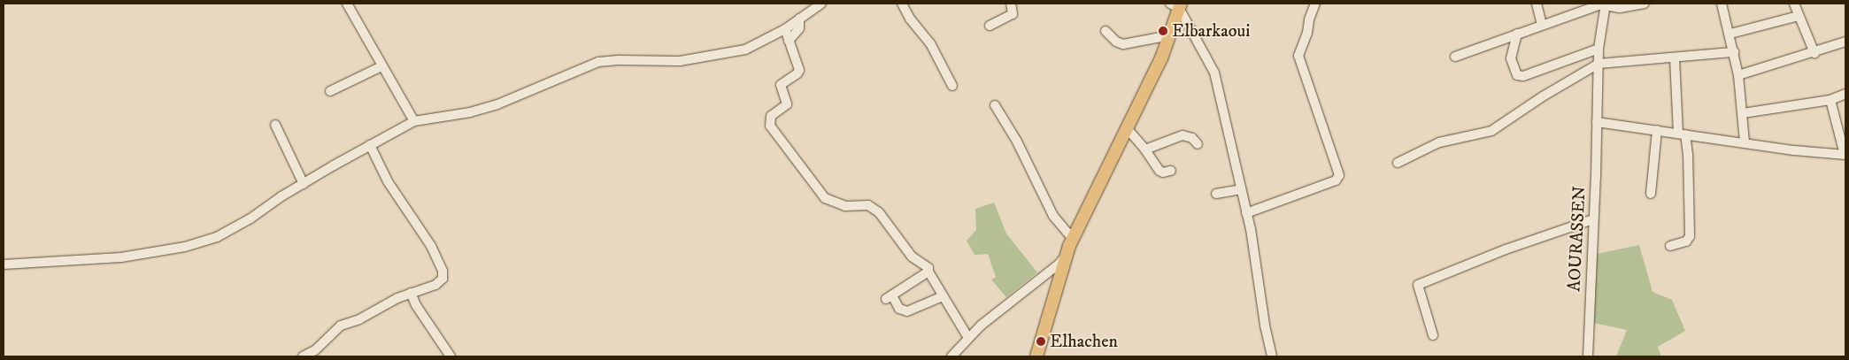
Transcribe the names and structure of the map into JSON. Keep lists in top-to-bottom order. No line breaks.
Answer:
{"streets":{"street":["AOURASSEN"]},"places":["Elbarkaoui","Elhachen"]}
